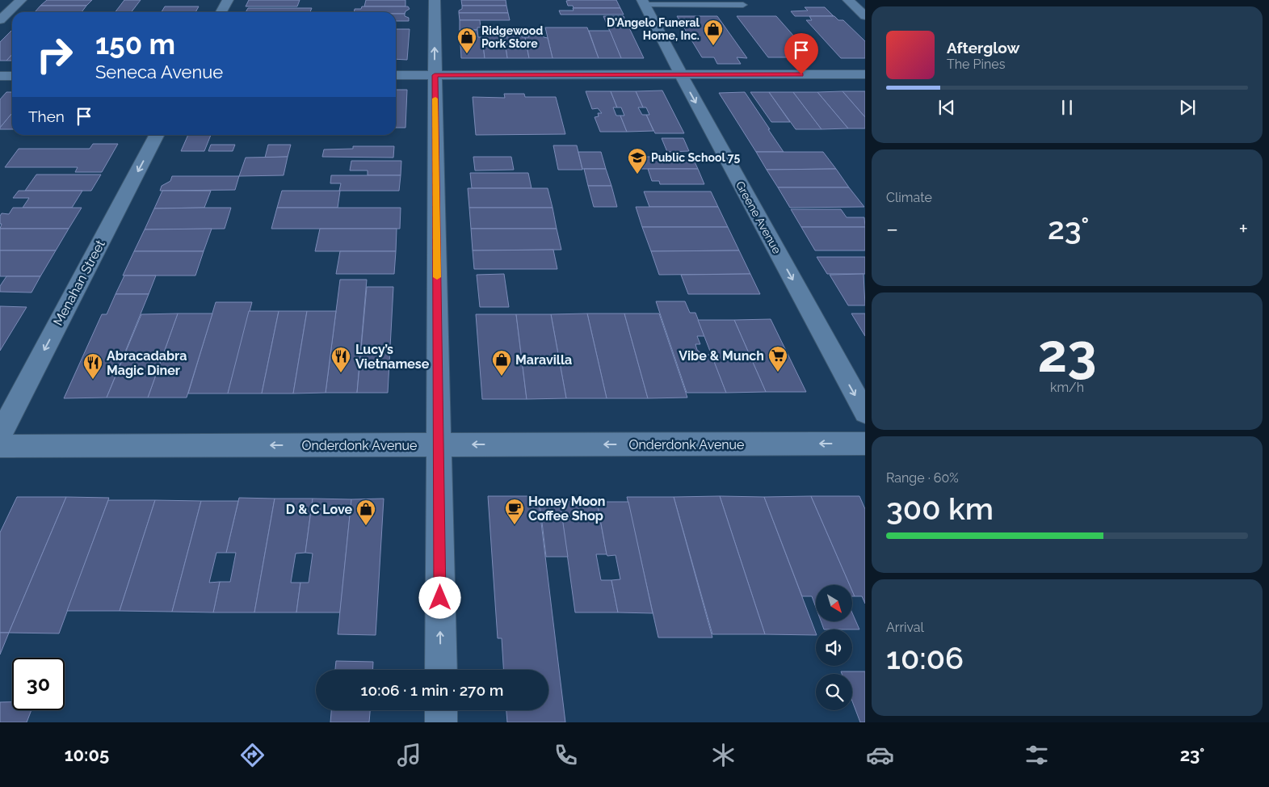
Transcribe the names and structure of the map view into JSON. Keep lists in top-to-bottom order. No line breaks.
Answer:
{"streets":{"street":["Greene Avenue","Menahan Street","Onderdonk Avenue"]},"one_way":["Greene Avenue","Menahan Street","Onderdonk Avenue"],"places":{"shop":["D'Angelo Funeral Home, Inc.","Ridgewood Pork Store","Maravilla","D & C Love"],"school or university":["Public School 75"],"supermarket":["Vibe & Munch"],"restaurant":["Lucy’s Vietnamese","Abracadabra Magic Diner"],"cafe":["Honey Moon Coffee Shop"]},"north":"bottom right","page":{"turn":["150 m","Seneca Avenue"],"song":["Afterglow","The Pines"],"then":"Then","tile":["Climate",["23","km/h"],["Range · 60%","300 km"],["Arrival","10:06"]],"heat":["−","23°","+"],"limit":"30","trip":"10:06 · 1 min · 270 m","tabs":["10:05","23°"]}}
